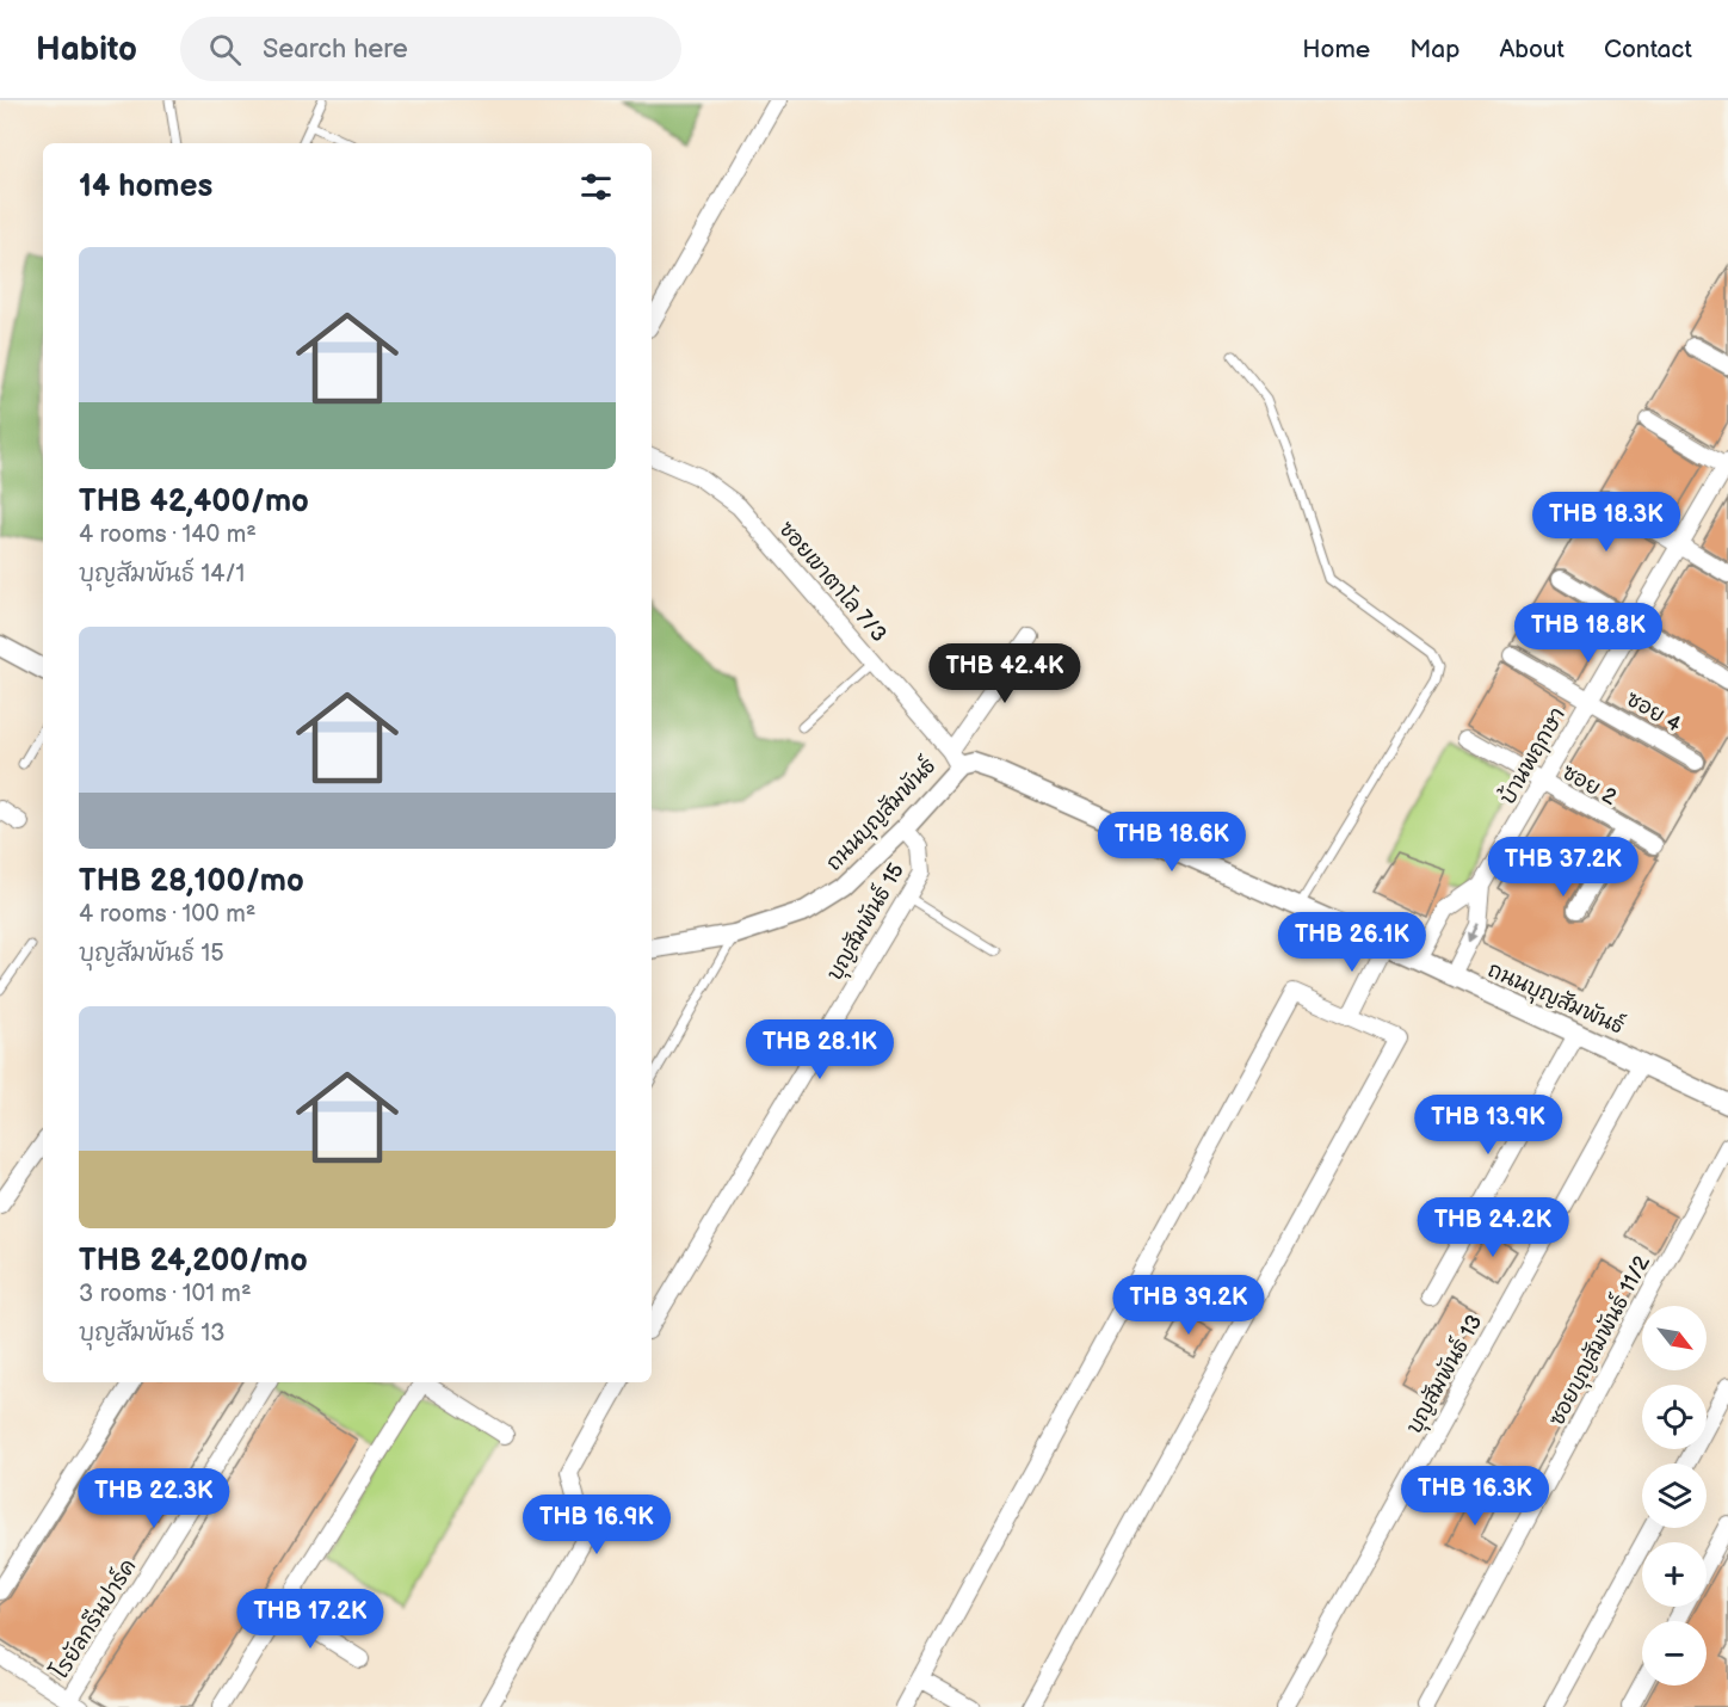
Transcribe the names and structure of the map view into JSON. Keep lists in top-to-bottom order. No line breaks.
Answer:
{"streets":{"street":["ซอยเขาตาโล 7/3","ซอย 4","บ้านพฤกษา","ซอย 2","ถนนบุญสัมพันธ์","บุญสัมพันธ์ 15","ซอยบุญสัมพันธ์ 11/2","บุญสัมพันธ์ 13","โรยัลกรีนปาร์ค"]},"crossings":[["ซอยเขาตาโล 7/3","ถนนบุญสัมพันธ์"],["ซอย 4","บ้านพฤกษา"],["บ้านพฤกษา","ซอย 2"],["บ้านพฤกษา","ถนนบุญสัมพันธ์"],["ถนนบุญสัมพันธ์","บุญสัมพันธ์ 15"],["ถนนบุญสัมพันธ์","บุญสัมพันธ์ 13"]],"north":"bottom right","page":{"header":"Habito","search":"Search here","nav":["Home","Map","About","Contact"],"heading":"14 homes","list":[{"name":"THB 42,400/mo","note":"4 rooms · 140 m² · บุญสัมพันธ์ 14/1"},{"name":"THB 28,100/mo","note":"4 rooms · 100 m² · บุญสัมพันธ์ 15"},{"name":"THB 24,200/mo","note":"3 rooms · 101 m² · บุญสัมพันธ์ 13"}],"price":["THB 18.3K","THB 18.8K","THB 42.4K","THB 18.6K","THB 37.2K","THB 26.1K","THB 28.1K","THB 13.9K","THB 24.2K","THB 39.2K","THB 16.3K","THB 22.3K","THB 16.9K","THB 17.2K"],"map_buttons":["+","−"]}}
